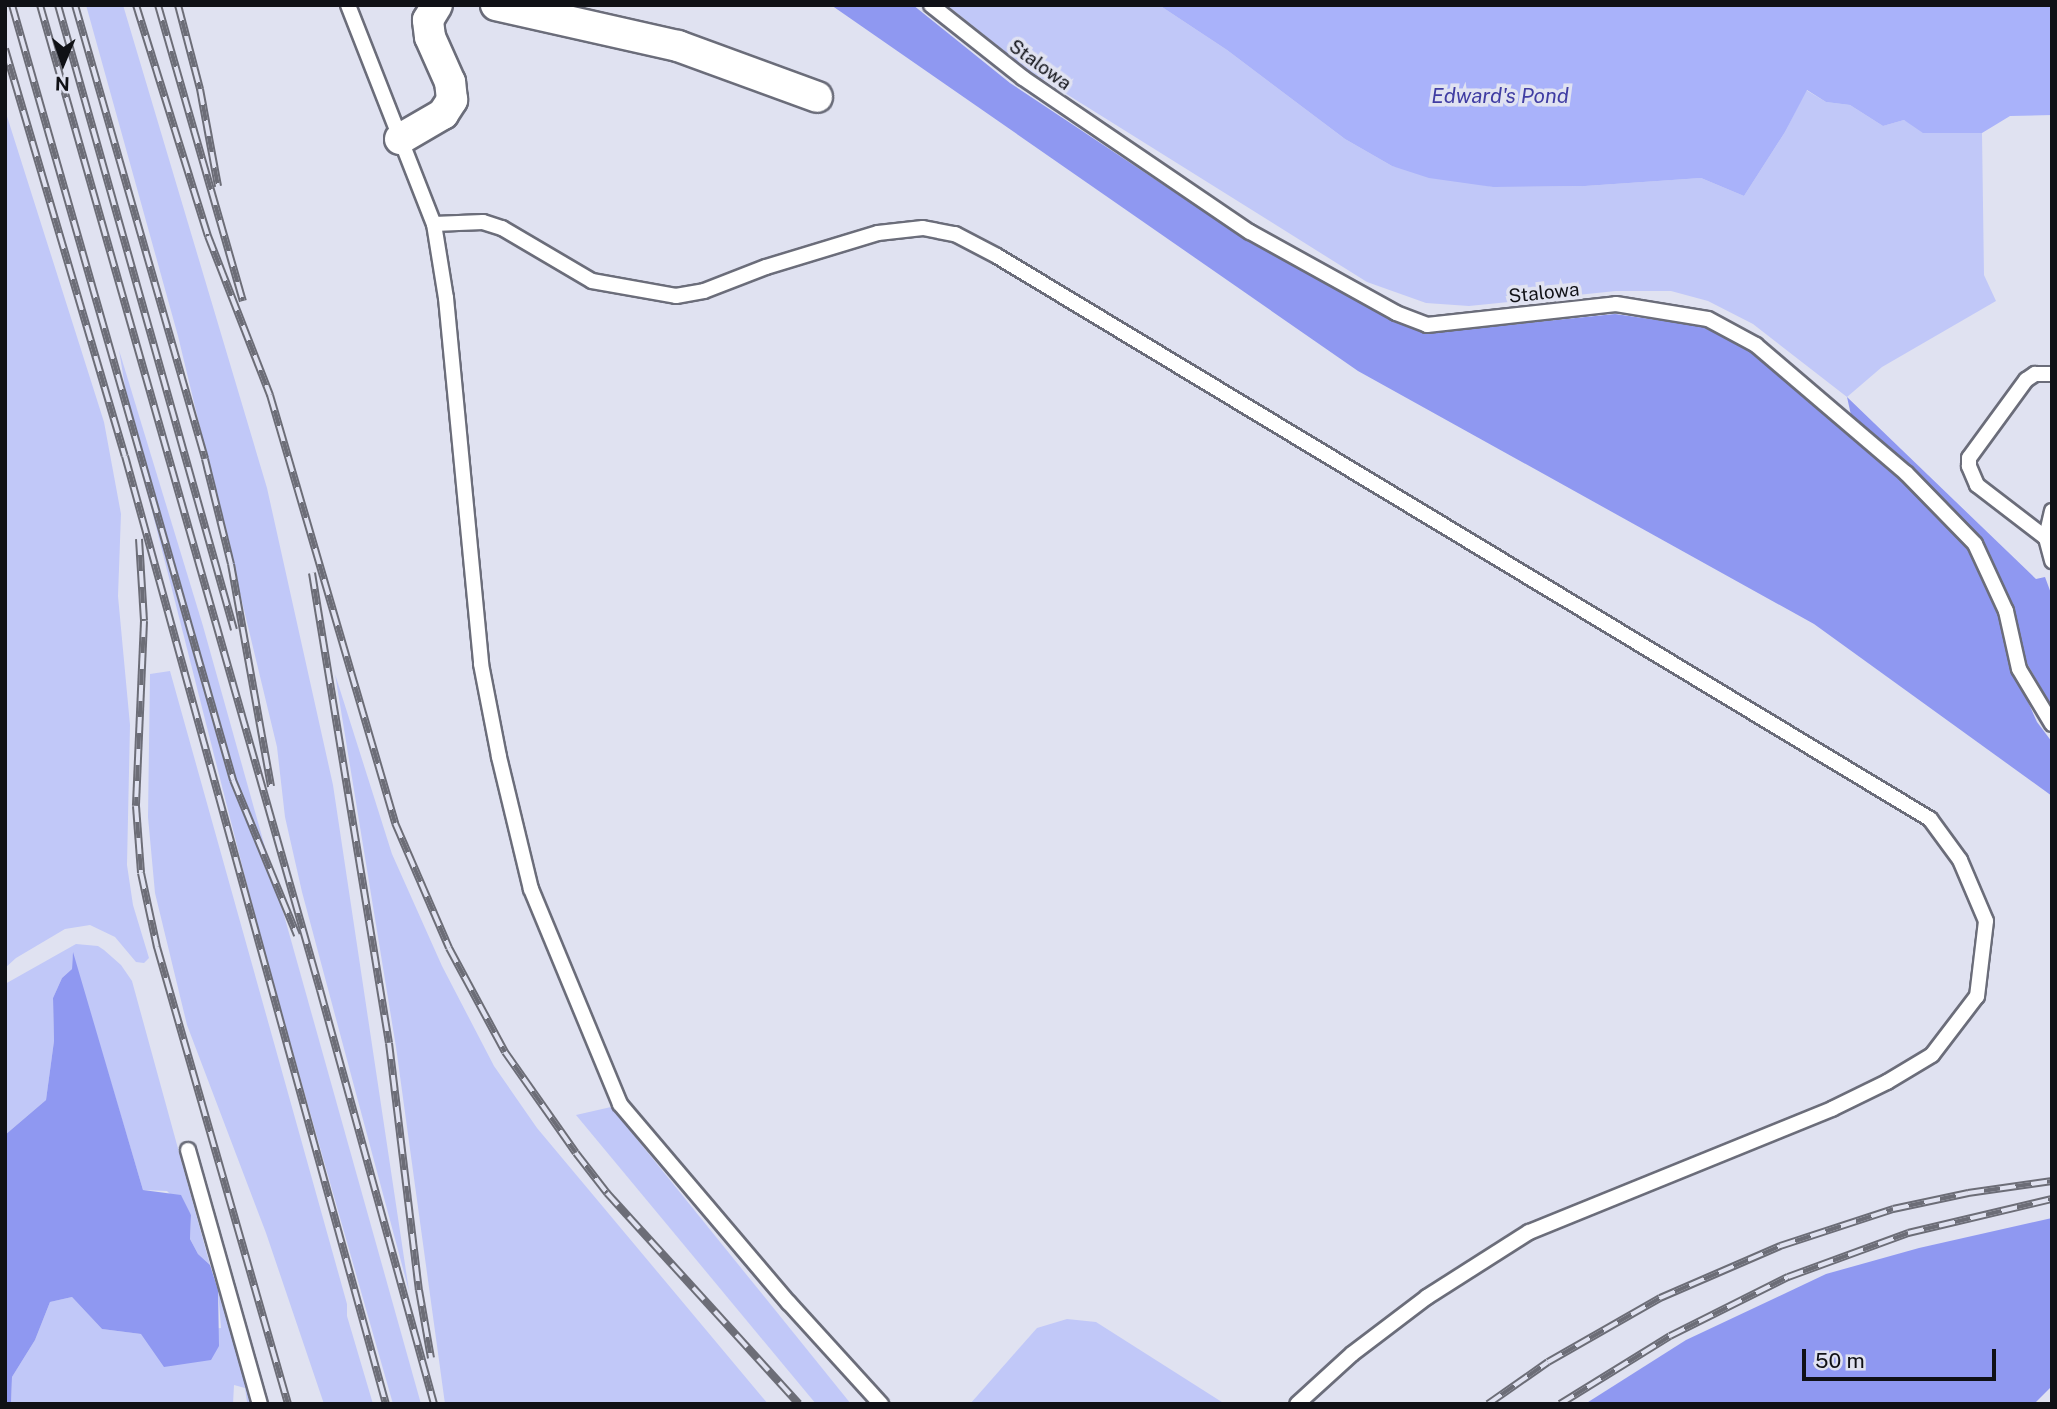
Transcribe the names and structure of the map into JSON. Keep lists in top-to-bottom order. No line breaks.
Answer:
{"streets":{"lane":["Stalowa"]},"water":["Edward's Pond"],"scale_bar":"50 m","north":"bottom"}
